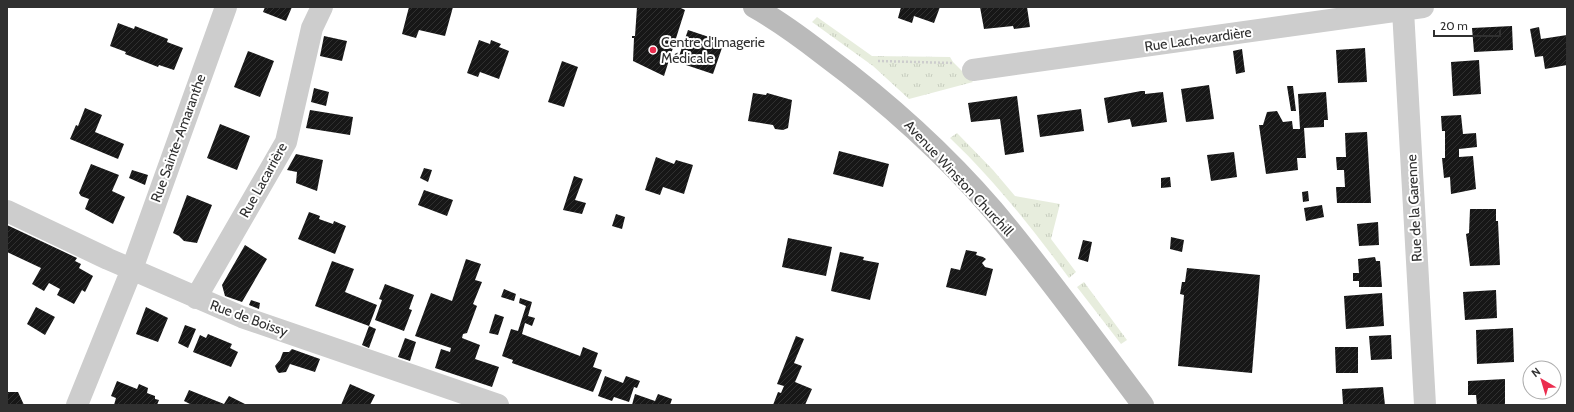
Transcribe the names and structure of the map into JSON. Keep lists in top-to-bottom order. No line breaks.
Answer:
{"streets":{"street":["Rue Lachevardière","Rue Sainte-Amaranthe","Avenue Winston Churchill","Rue Lacarrière","Rue de la Garenne","Rue de Boissy"]},"crossings":[["Rue Lachevardière","Rue de la Garenne"],["Rue Sainte-Amaranthe","Rue de Boissy"],["Rue Lacarrière","Rue de Boissy"]],"places":["Centre d'Imagerie Médicale"],"scale_bar":"20 m","north":"top left"}
